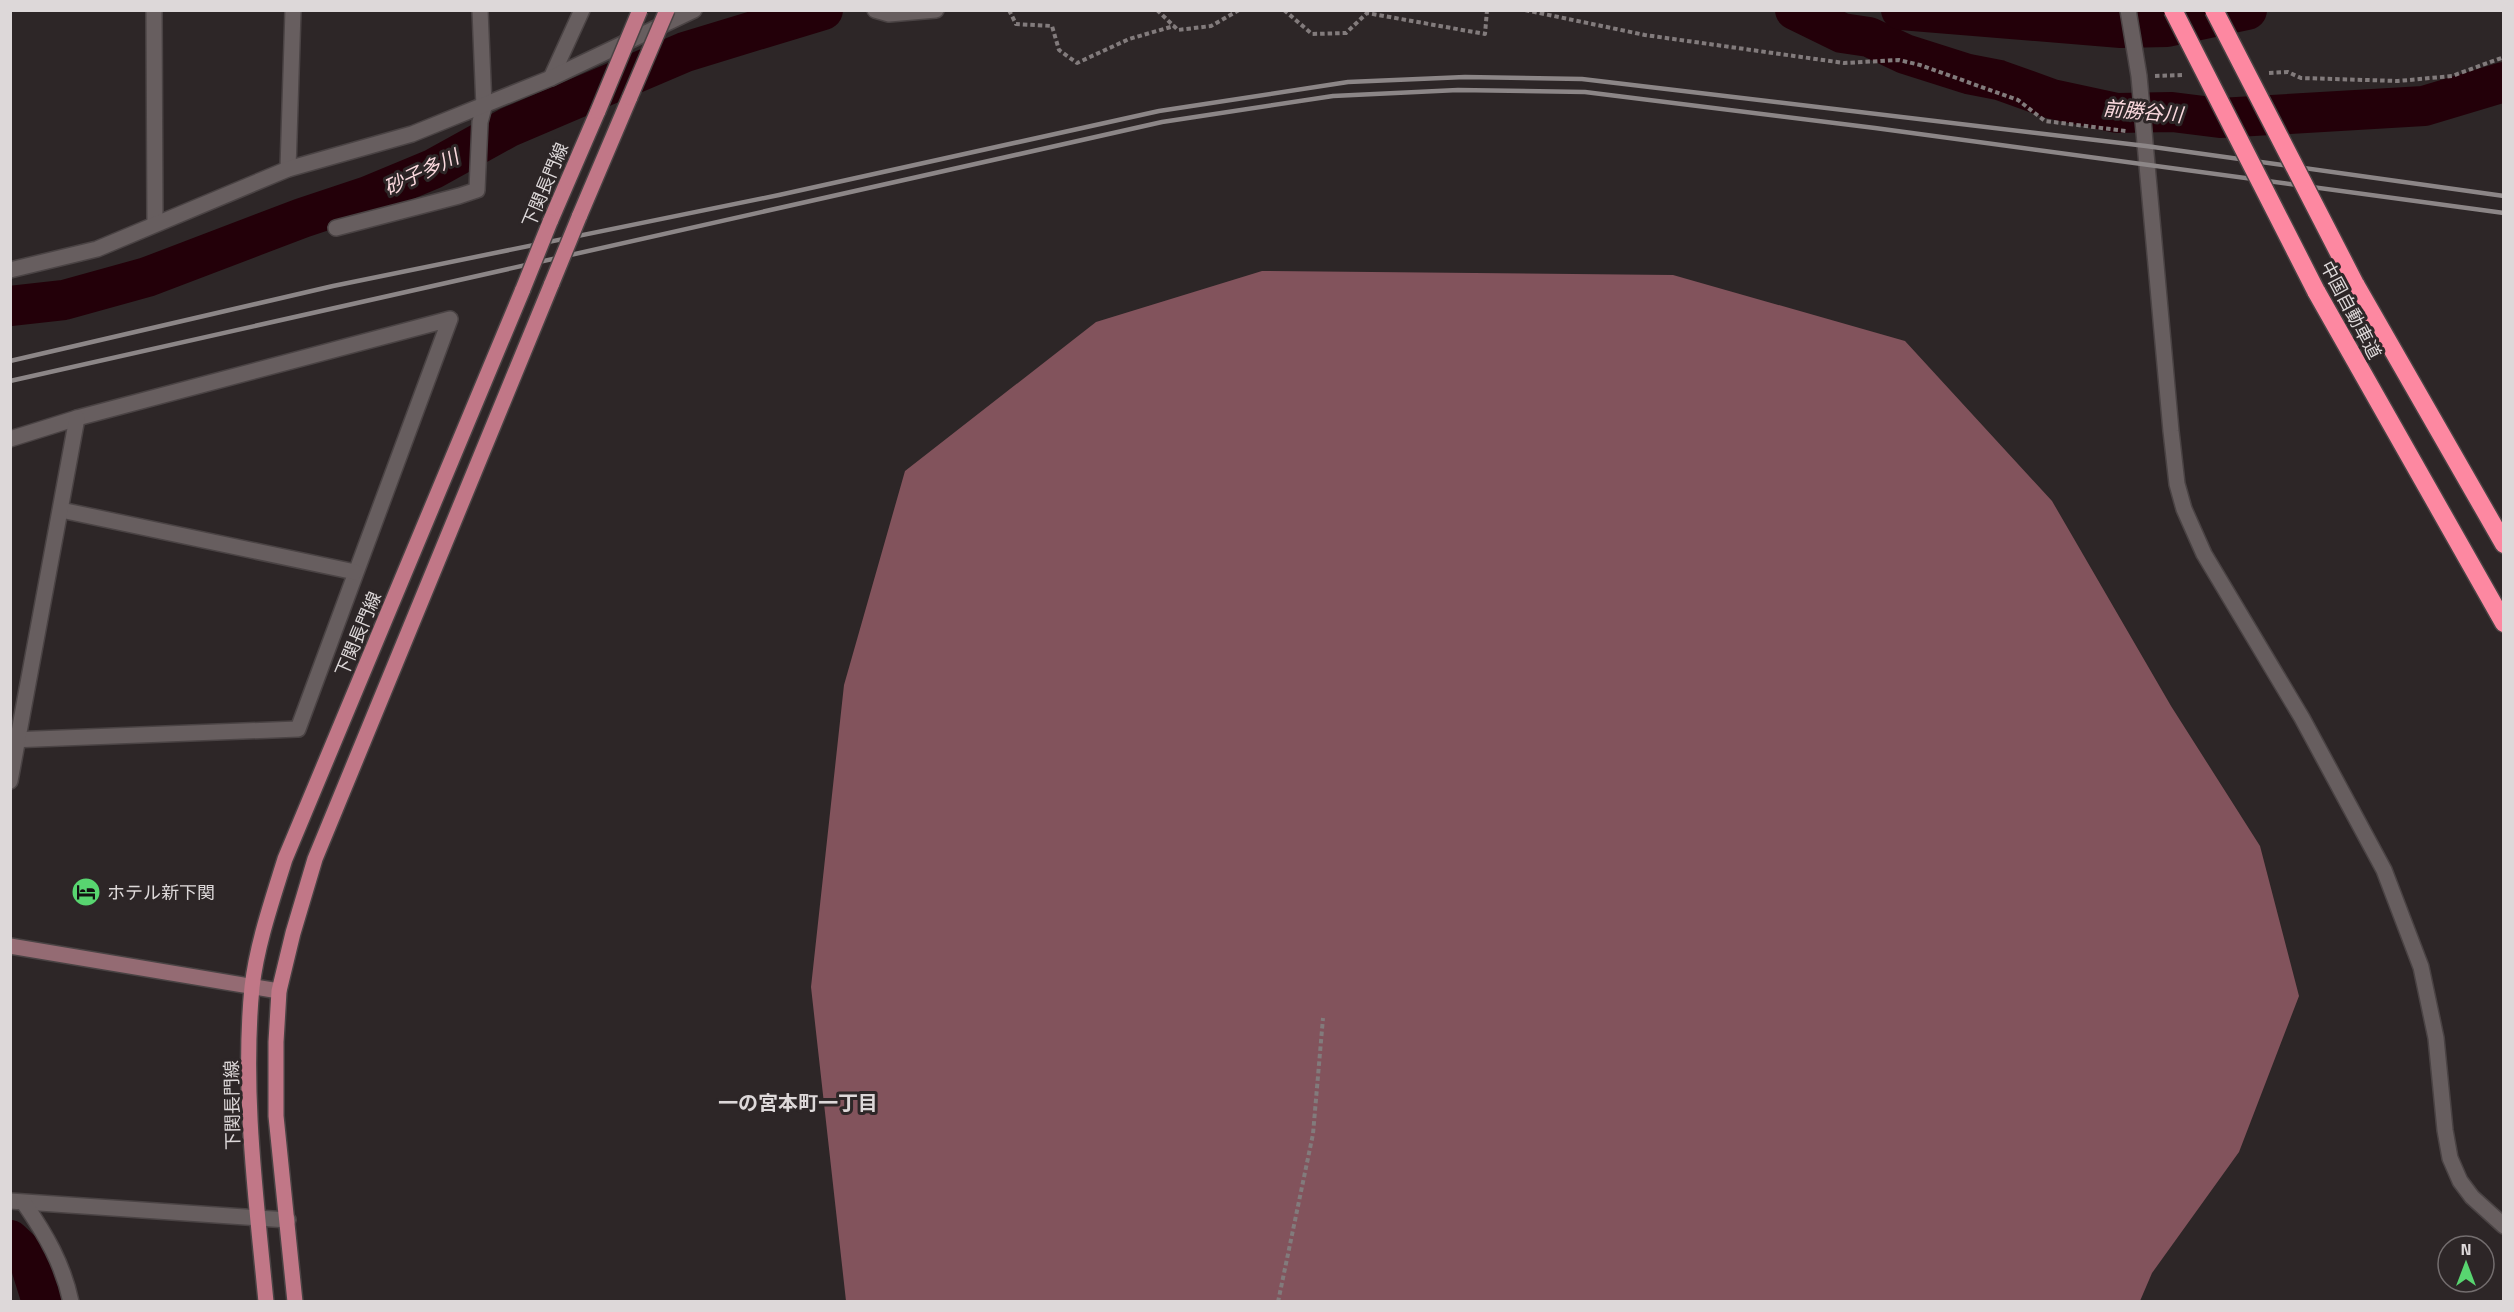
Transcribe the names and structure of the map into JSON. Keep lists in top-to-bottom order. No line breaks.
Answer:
{"streets":{"highway":["中国自動車道"],"main road":["下関長門線"]},"districts":["一の宮本町一丁目"],"water":["前勝谷川","砂子多川"],"places":{"hotel":["ホテル新下関"]},"north":"top"}
